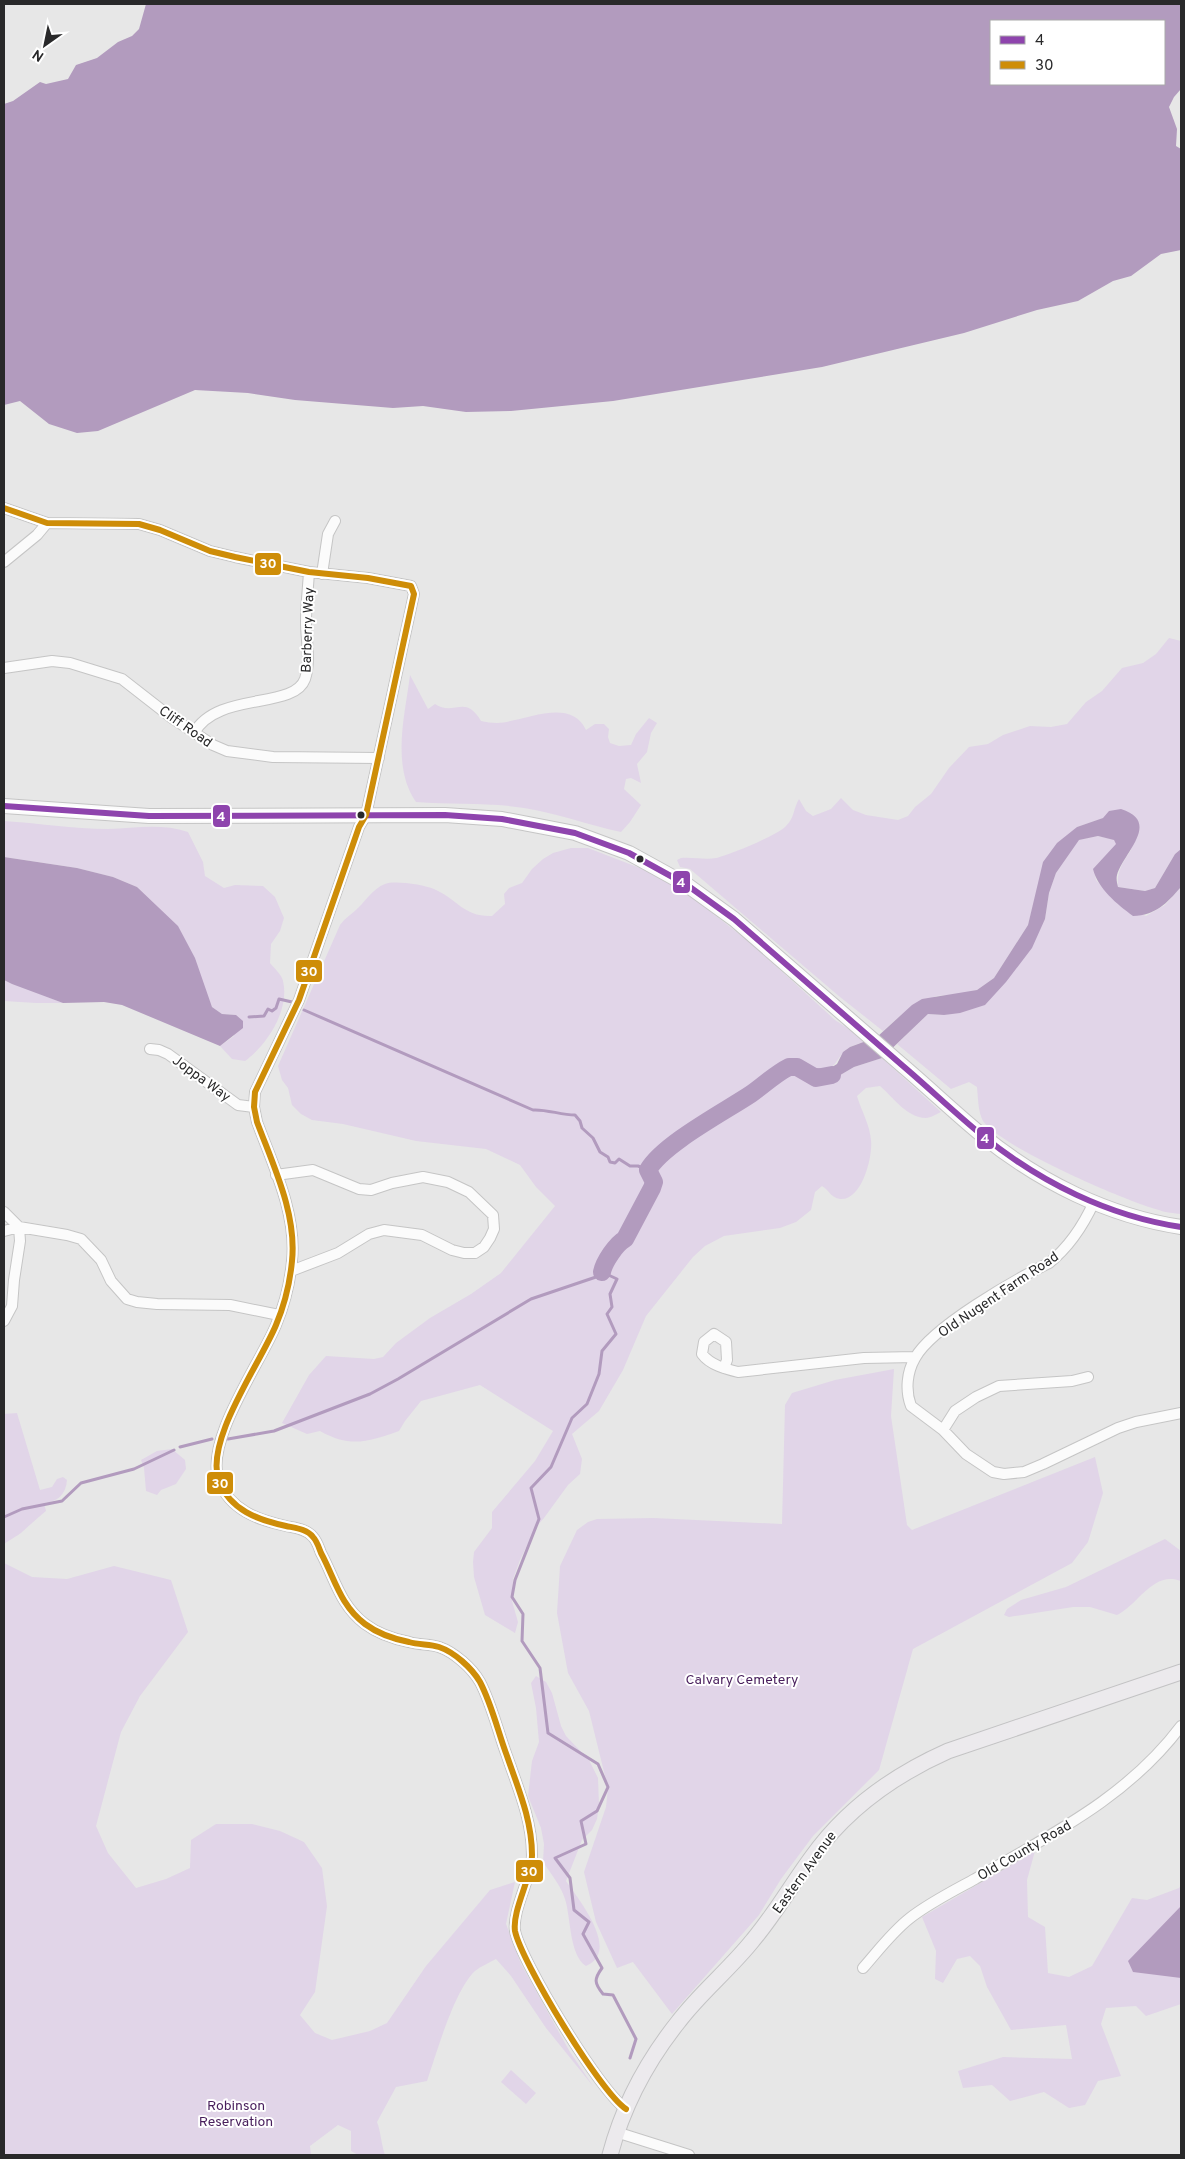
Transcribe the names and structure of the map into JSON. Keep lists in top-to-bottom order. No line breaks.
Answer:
{"streets":{"main road":["Eastern Avenue"],"street":["Barberry Way","Cliff Road","Joppa Way","Old Nugent Farm Road","Old County Road"]},"crossings":[["Barberry Way","Cliff Road"]],"parks":["Calvary Cemetery","Robinson Reservation"],"lines":["transit line 30","transit line 4"],"legend":["4","30"],"north":"bottom left"}
